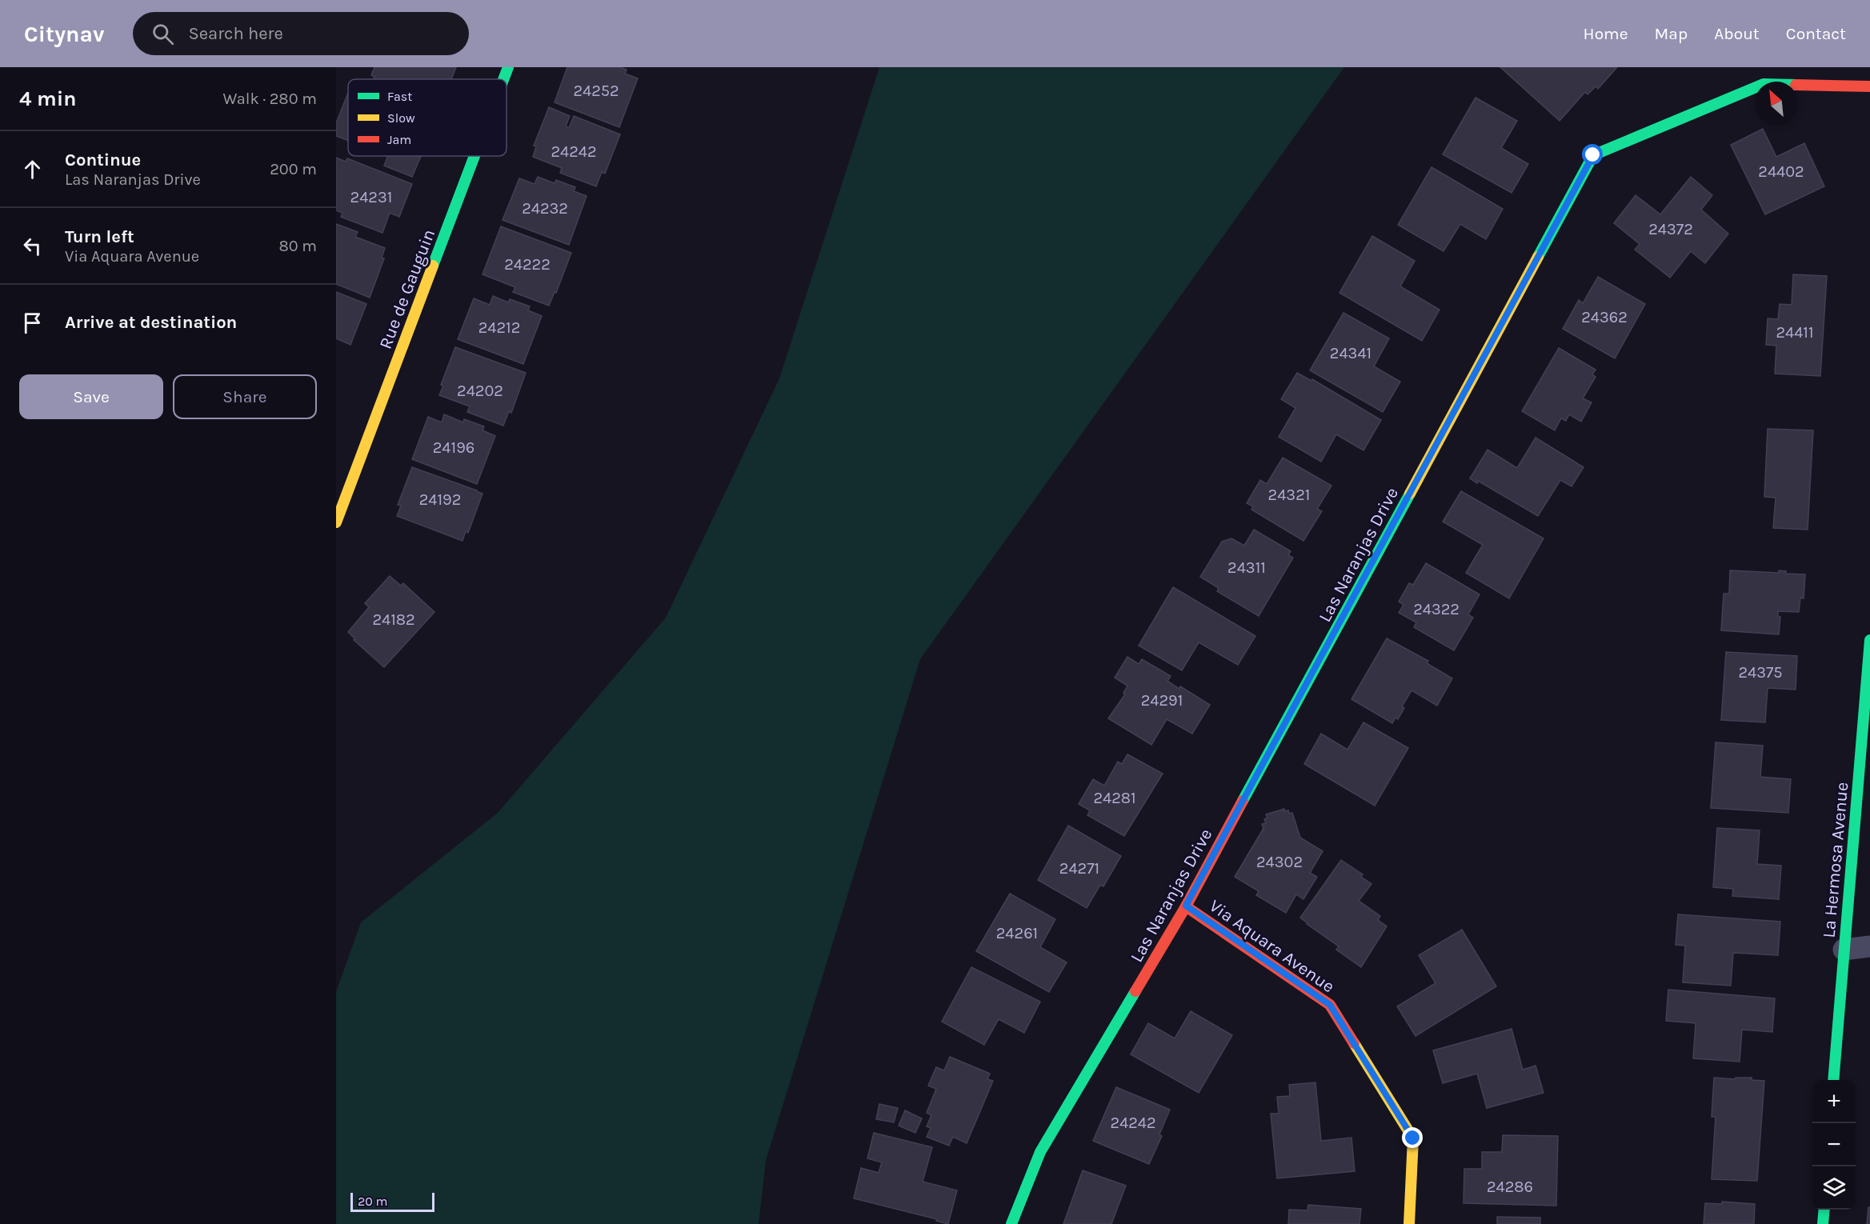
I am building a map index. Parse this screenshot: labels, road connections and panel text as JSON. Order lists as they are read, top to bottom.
{
  "streets": {
    "street": [
      "Rue de Gauguin",
      "Las Naranjas Drive",
      "La Hermosa Avenue",
      "Via Aquara Avenue"
    ]
  },
  "crossings": [
    ["Las Naranjas Drive", "Via Aquara Avenue"]
  ],
  "house_numbers": [
    "24252",
    "24242",
    "24402",
    "24231",
    "24232",
    "24372",
    "24222",
    "24362",
    "24212",
    "24411",
    "24341",
    "24202",
    "24196",
    "24321",
    "24192",
    "24311",
    "24322",
    "24182",
    "24375",
    "24291",
    "24281",
    "24302",
    "24271",
    "24261",
    "24242",
    "24286"
  ],
  "legend": ["Fast", "Slow", "Jam"],
  "scale_bar": "20 m",
  "north": "top left",
  "page": {
    "header": "Citynav",
    "search": "Search here",
    "nav": [
      "Home",
      "Map",
      "About",
      "Contact"
    ],
    "heading": ["4 min", "Walk · 280 m"],
    "list": [
      ["Continue", "Las Naranjas Drive", "200 m"],
      ["Turn left", "Via Aquara Avenue", "80 m"],
      "Arrive at destination"
    ],
    "buttons": ["Save", "Share"],
    "map_buttons": ["+", "−"],
    "scale": "20 m"
  }
}
